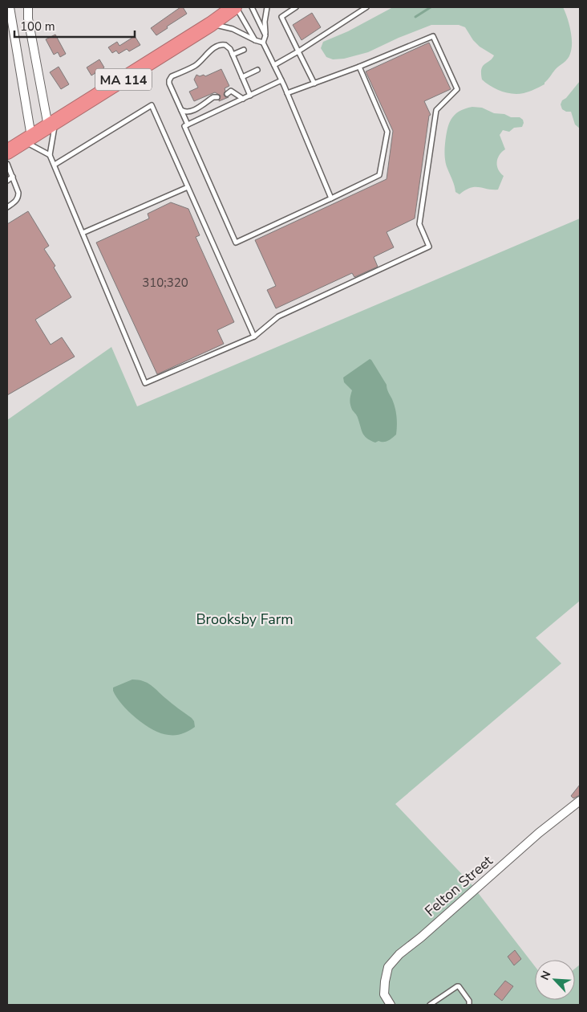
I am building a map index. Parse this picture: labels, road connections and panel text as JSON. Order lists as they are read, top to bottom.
{
  "streets": {
    "highway": ["MA 114"],
    "street": ["Felton Street"]
  },
  "parks": ["Brooksby Farm"],
  "house_numbers": ["310;320"],
  "scale_bar": "100 m",
  "north": "top left"
}
